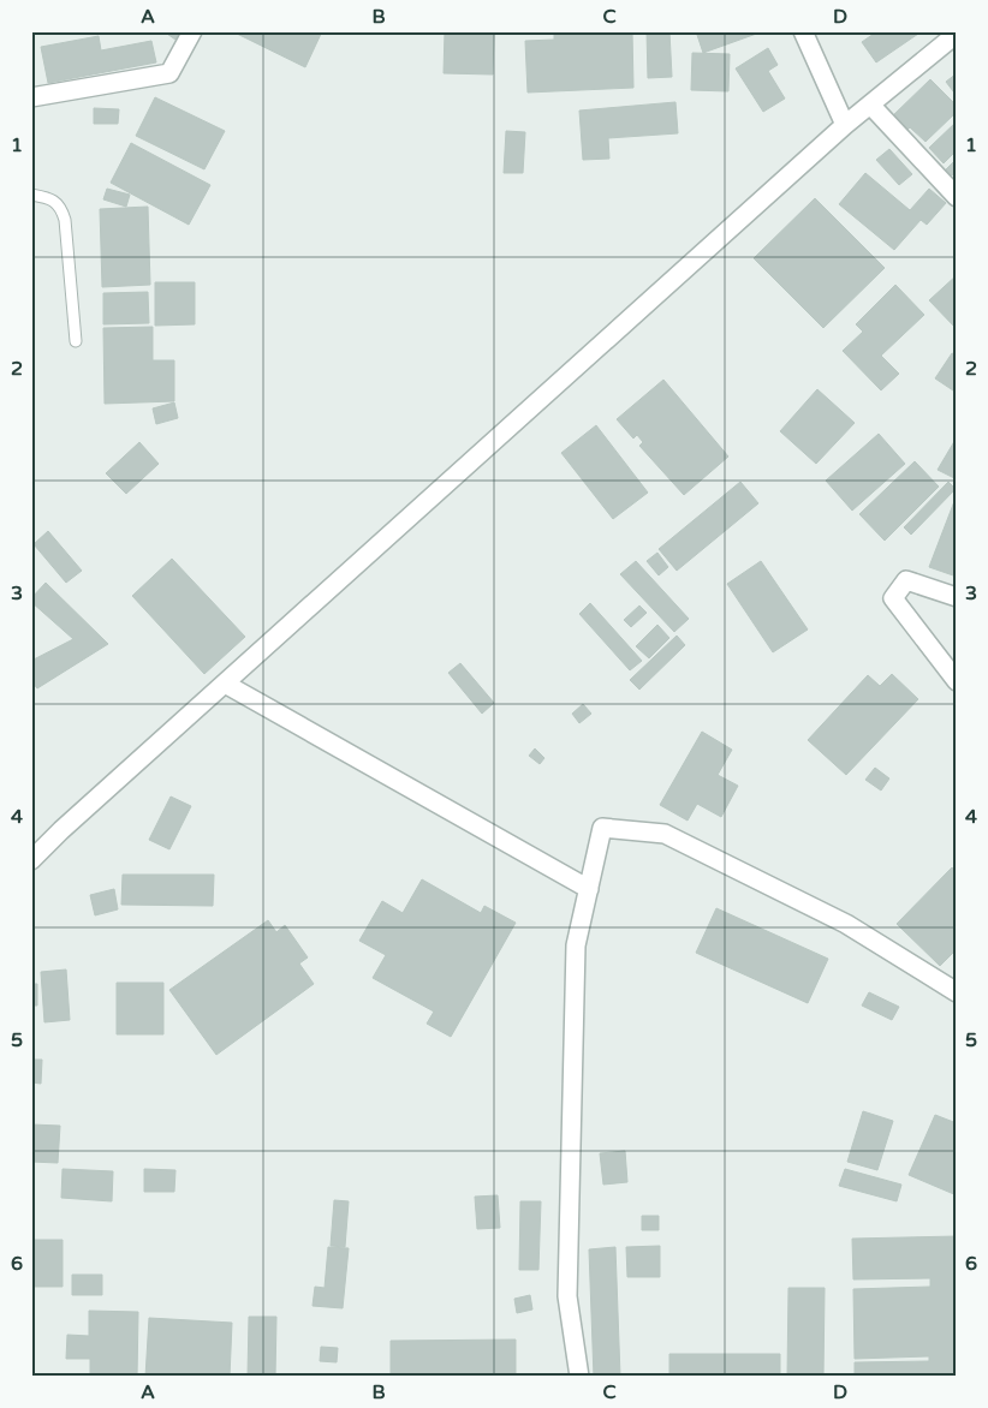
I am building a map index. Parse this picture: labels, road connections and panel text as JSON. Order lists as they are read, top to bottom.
{
  "grid": {
    "columns": [
      "A",
      "B",
      "C",
      "D"
    ],
    "rows": [
      "1",
      "2",
      "3",
      "4",
      "5",
      "6"
    ]
  }
}
